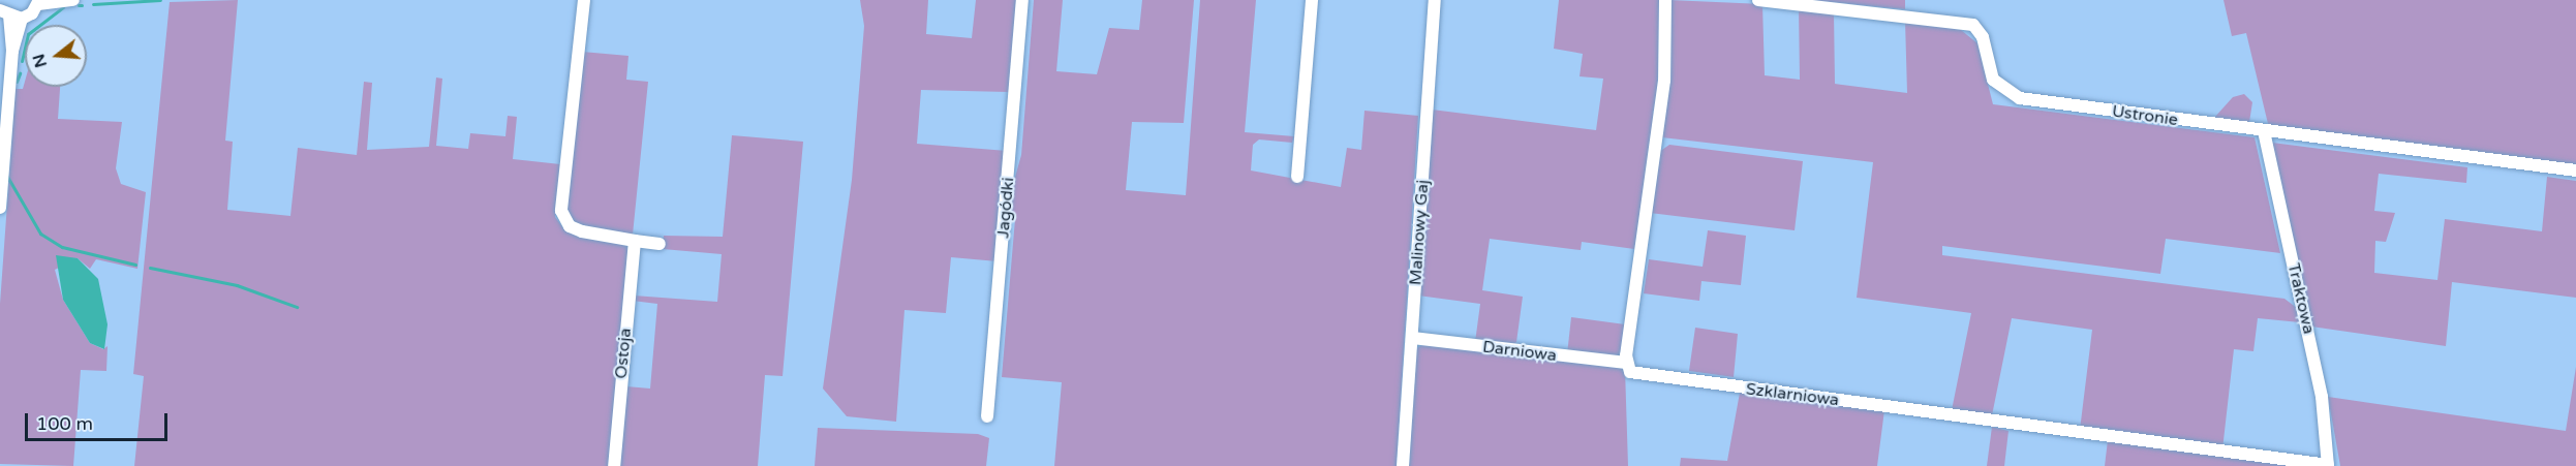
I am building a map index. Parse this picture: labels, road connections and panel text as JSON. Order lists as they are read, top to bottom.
{
  "streets": {
    "street": [
      "Ustronie",
      "Jagódki",
      "Malinowy Gaj",
      "Traktowa",
      "Darniowa",
      "Ostoja",
      "Szklarniowa"
    ]
  },
  "crossings": [
    ["Ustronie", "Traktowa"],
    ["Malinowy Gaj", "Darniowa"],
    ["Traktowa", "Szklarniowa"],
    ["Darniowa", "Szklarniowa"]
  ],
  "scale_bar": "100 m",
  "north": "left"
}
